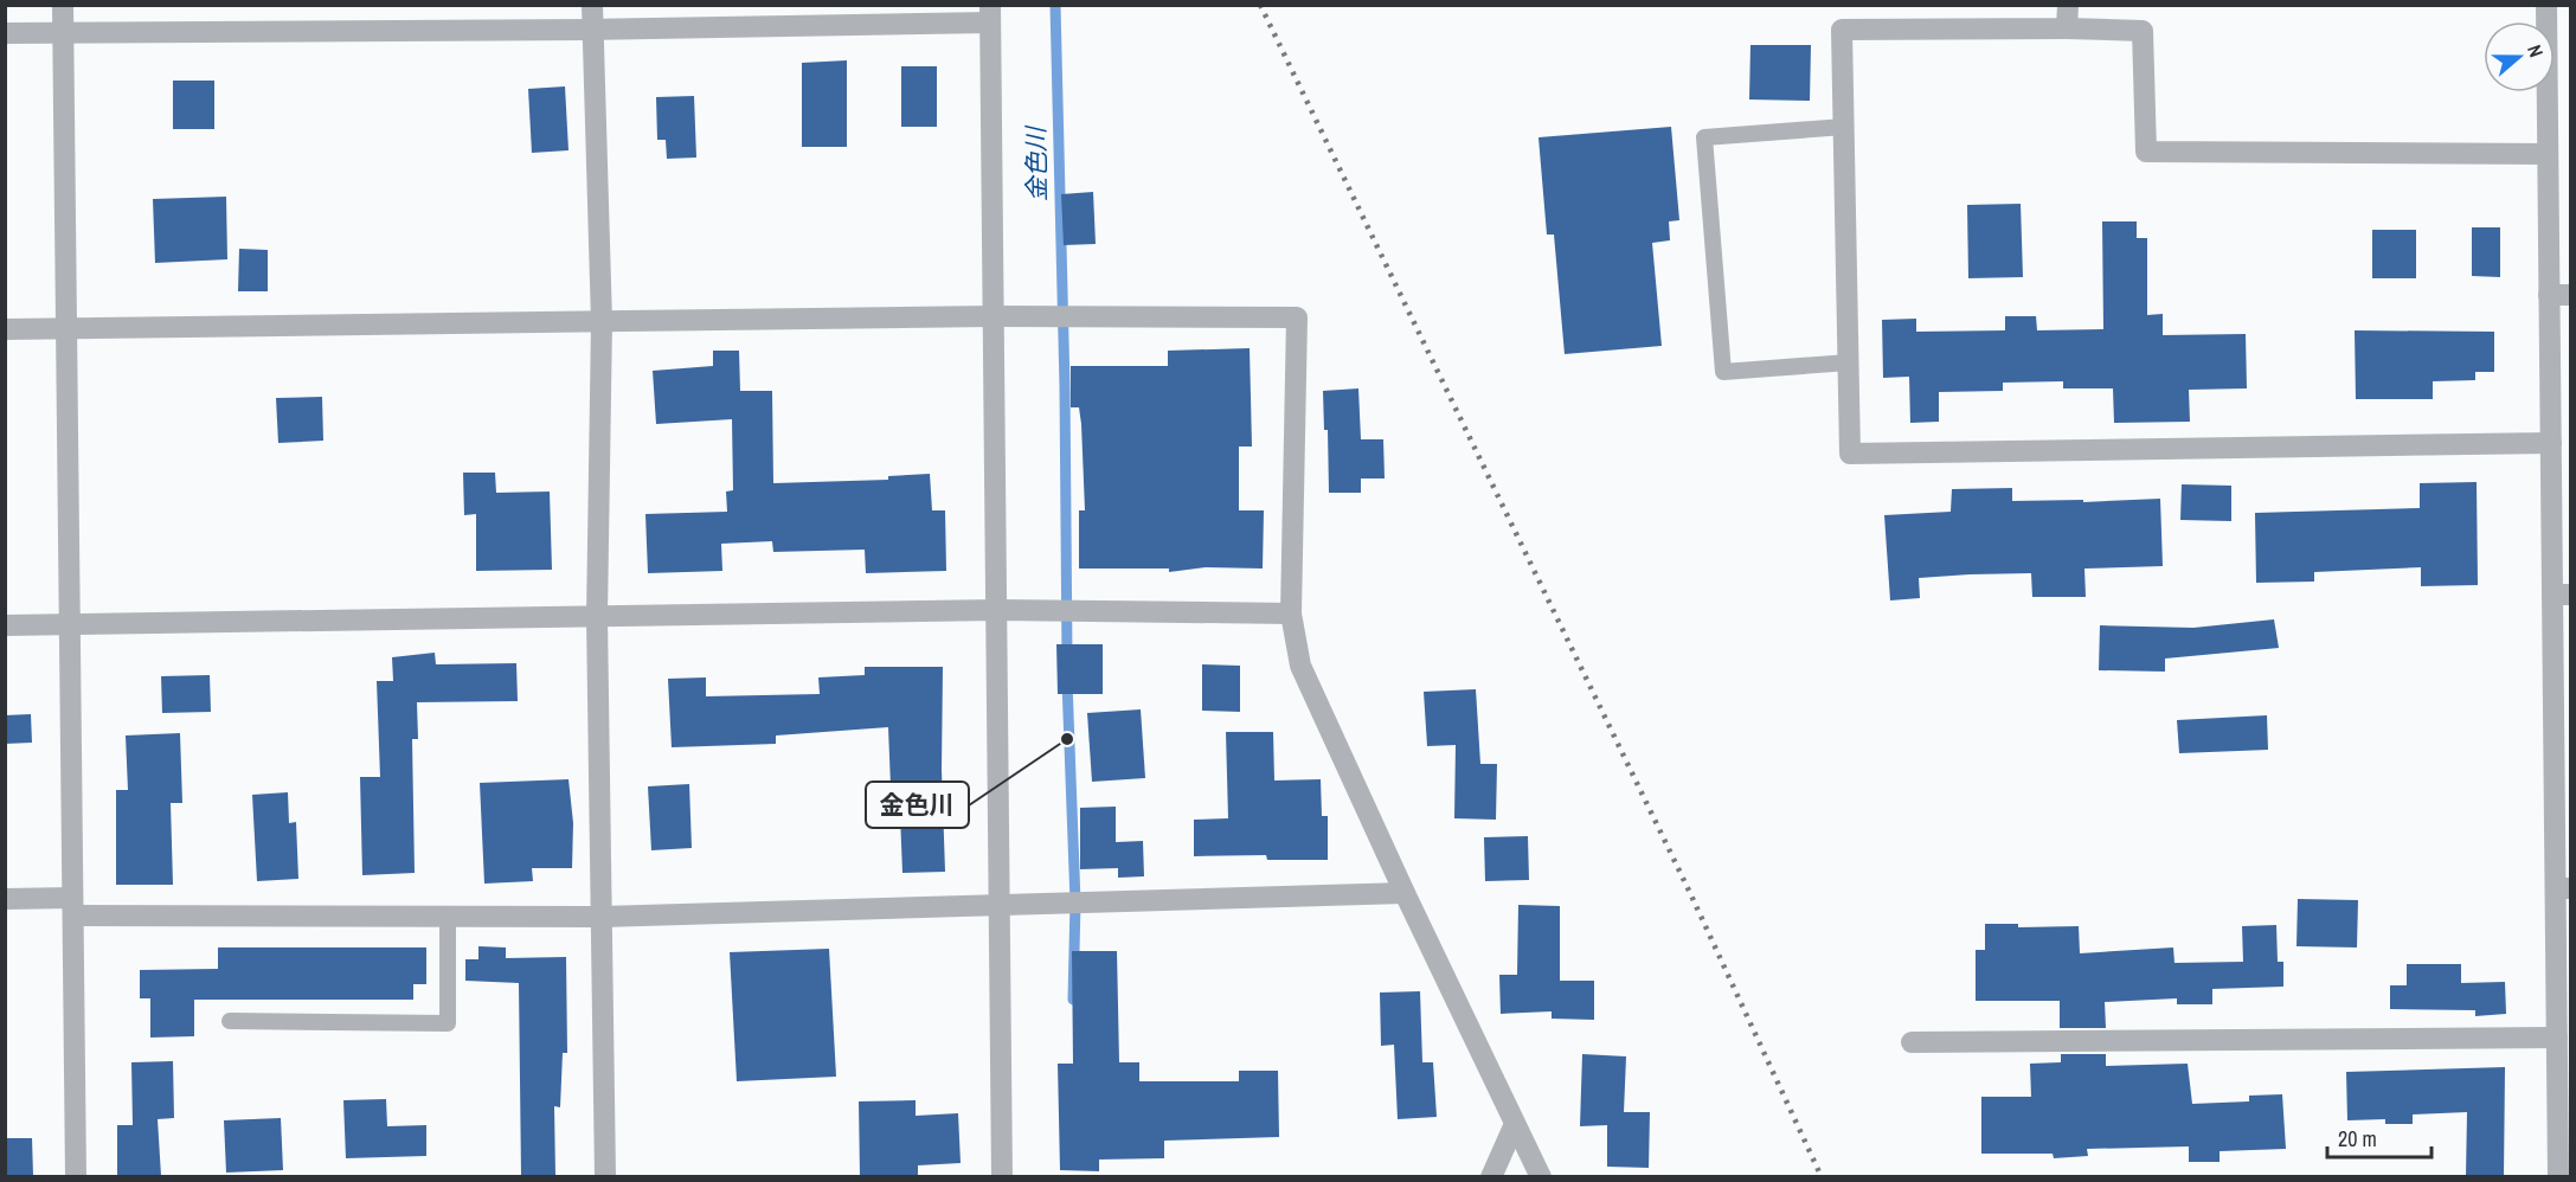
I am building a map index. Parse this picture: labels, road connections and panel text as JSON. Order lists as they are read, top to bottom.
{
  "water": ["金色川"],
  "places": ["金色川"],
  "scale_bar": "20 m",
  "north": "right"
}
